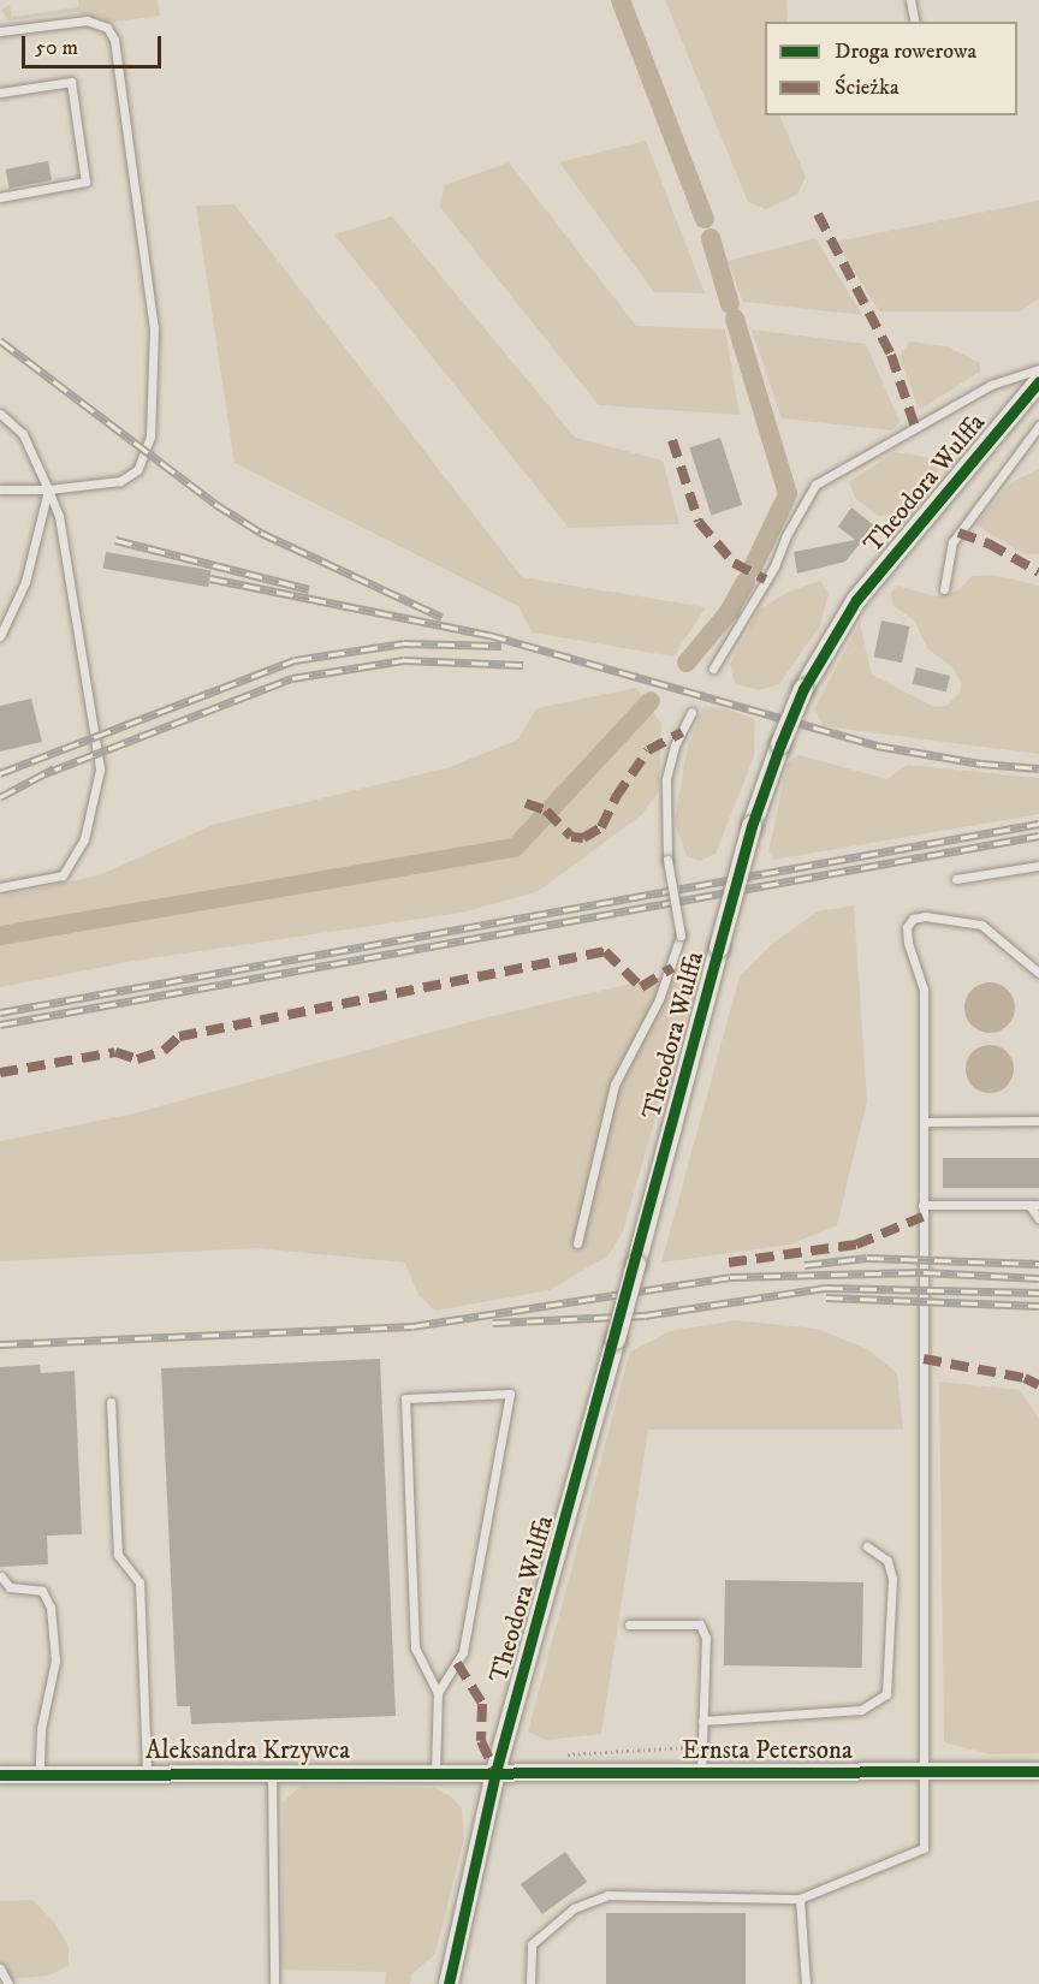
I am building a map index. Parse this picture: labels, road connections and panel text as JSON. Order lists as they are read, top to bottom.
{
  "streets": {
    "street": ["Theodora Wulffa", "Aleksandra Krzywca", "Ernsta Petersona"]
  },
  "crossings": [
    ["Theodora Wulffa", "Aleksandra Krzywca"],
    ["Theodora Wulffa", "Ernsta Petersona"],
    ["Aleksandra Krzywca", "Ernsta Petersona"]
  ],
  "legend": ["Droga rowerowa", "Ścieżka"],
  "scale_bar": "50 m"
}
